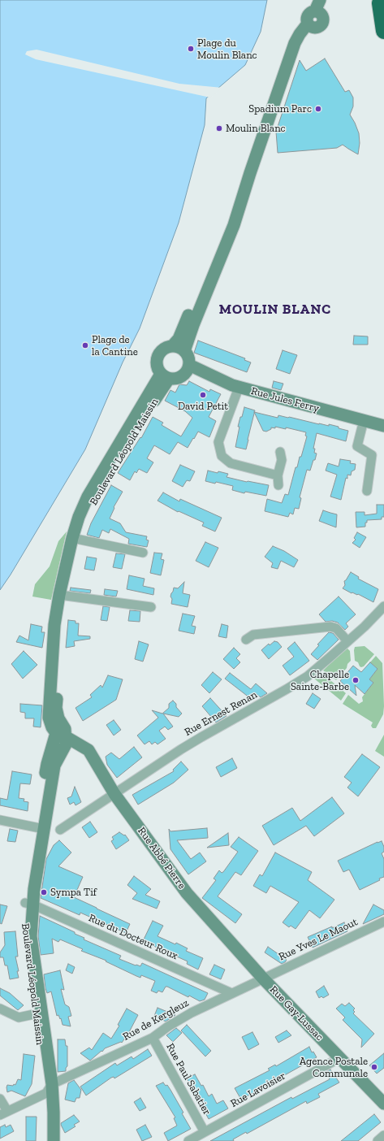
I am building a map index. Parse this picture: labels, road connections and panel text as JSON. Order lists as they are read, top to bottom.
{
  "streets": {
    "street": [
      "Rue Jules Ferry",
      "Boulevard Léopold Maissin",
      "Rue Ernest Renan",
      "Rue Abbé Pierre",
      "Rue du Docteur Roux",
      "Rue Yves Le Maout",
      "Rue Gay-Lussac",
      "Rue de Kergleuz",
      "Rue Paul Sabatier",
      "Rue Lavoisier"
    ]
  },
  "crossings": [
    ["Rue Jules Ferry", "Boulevard Léopold Maissin"],
    ["Boulevard Léopold Maissin", "Rue Abbé Pierre"],
    ["Boulevard Léopold Maissin", "Rue du Docteur Roux"],
    ["Boulevard Léopold Maissin", "Rue de Kergleuz"],
    ["Rue Ernest Renan", "Rue Abbé Pierre"],
    ["Rue Abbé Pierre", "Rue Yves Le Maout"],
    ["Rue Abbé Pierre", "Rue Gay-Lussac"],
    ["Rue Abbé Pierre", "Rue de Kergleuz"],
    ["Rue du Docteur Roux", "Rue de Kergleuz"],
    ["Rue Yves Le Maout", "Rue Gay-Lussac"],
    ["Rue Yves Le Maout", "Rue de Kergleuz"],
    ["Rue Gay-Lussac", "Rue de Kergleuz"],
    ["Rue Gay-Lussac", "Rue Lavoisier"],
    ["Rue de Kergleuz", "Rue Paul Sabatier"],
    ["Rue Paul Sabatier", "Rue Lavoisier"]
  ],
  "districts": ["MOULIN BLANC"],
  "places": [
    "Plage du Moulin Blanc",
    "Spadium Parc",
    "Moulin Blanc",
    "Plage de la Cantine",
    "David Petit",
    "Chapelle Sainte-Barbe",
    "Sympa Tif",
    "Agence Postale Communale"
  ]
}
